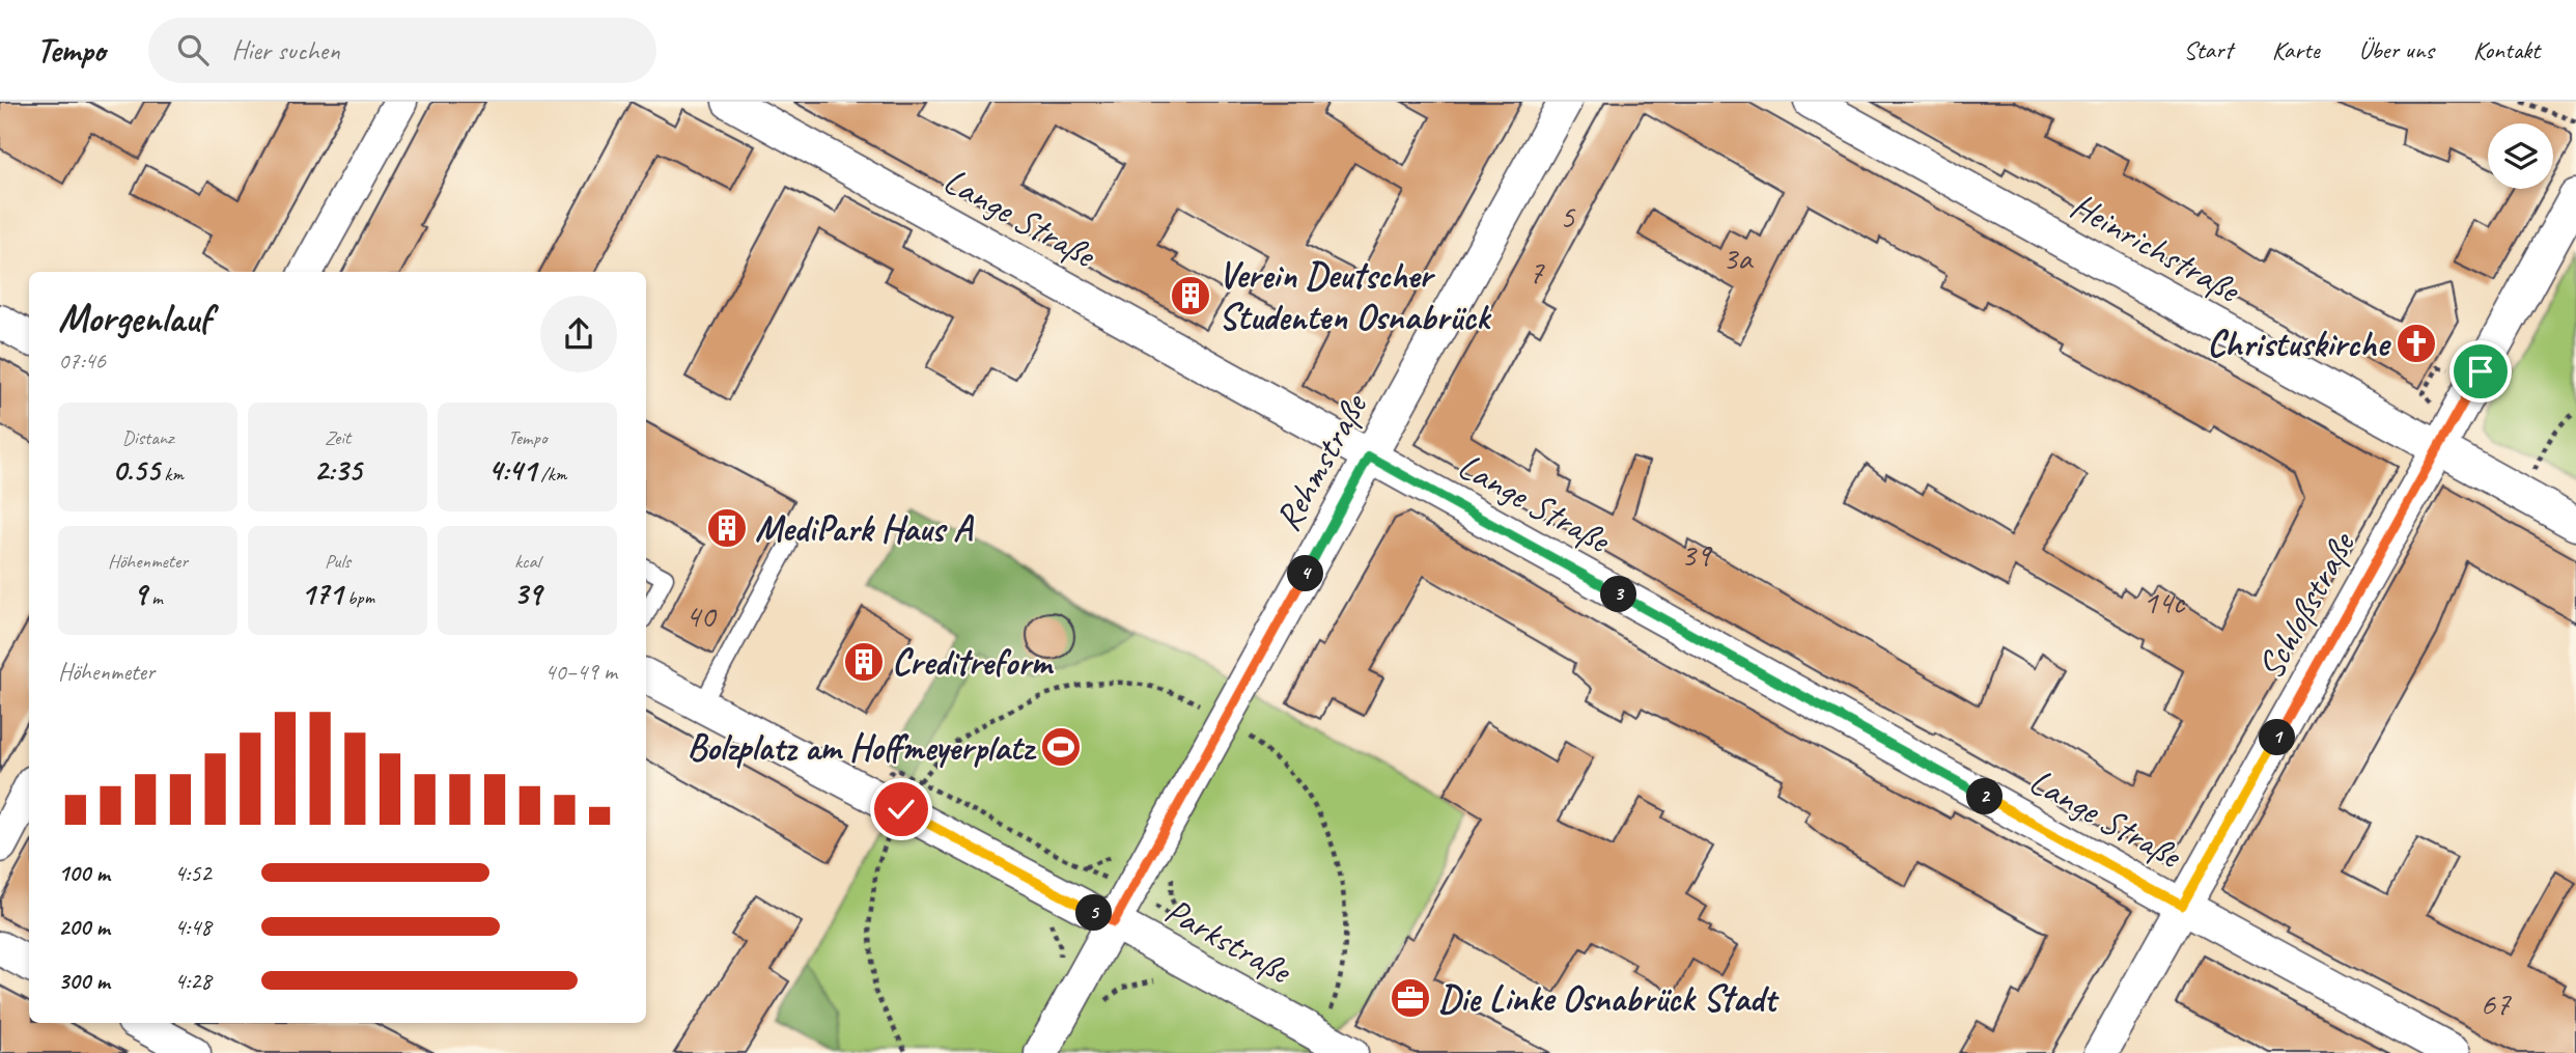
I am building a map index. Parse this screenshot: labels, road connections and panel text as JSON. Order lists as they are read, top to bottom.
{
  "streets": {
    "street": [
      "Lange Straße",
      "Heinrichstraße",
      "Rehmstraße",
      "Schloßstraße",
      "Parkstraße"
    ]
  },
  "crossings": [
    ["Lange Straße", "Rehmstraße"],
    ["Lange Straße", "Schloßstraße"],
    ["Heinrichstraße", "Schloßstraße"],
    ["Rehmstraße", "Parkstraße"]
  ],
  "places": {
    "building": ["Verein Deutscher Studenten Osnabrück", "MediPark Haus A", "Creditreform"],
    "church": ["Christuskirche"],
    "sports": ["Bolzplatz am Hoffmeyerplatz"],
    "office": ["Die Linke Osnabrück Stadt"]
  },
  "house_numbers": [
    "5",
    "3a",
    "7",
    "39",
    "14c",
    "40",
    "67"
  ],
  "page": {
    "header": "Tempo",
    "search": "Hier suchen",
    "nav": [
      "Start",
      "Karte",
      "Über uns",
      "Kontakt"
    ],
    "heading": ["Morgenlauf", "07:46"],
    "stats": [
      ["Distanz", "0.55 km"],
      ["Zeit", "2:35"],
      ["Tempo", "4:41 /km"],
      ["Höhenmeter", "9 m"],
      ["Puls", "171 bpm"],
      ["kcal", "39"]
    ],
    "pins": [
      "4",
      "3",
      "1",
      "2",
      "5"
    ],
    "chart": ["Höhenmeter", "40–49 m"],
    "list": [
      {
        "name": "100 m",
        "note": "4:52"
      },
      {
        "name": "200 m",
        "note": "4:48"
      },
      {
        "name": "300 m",
        "note": "4:28"
      }
    ]
  }
}
